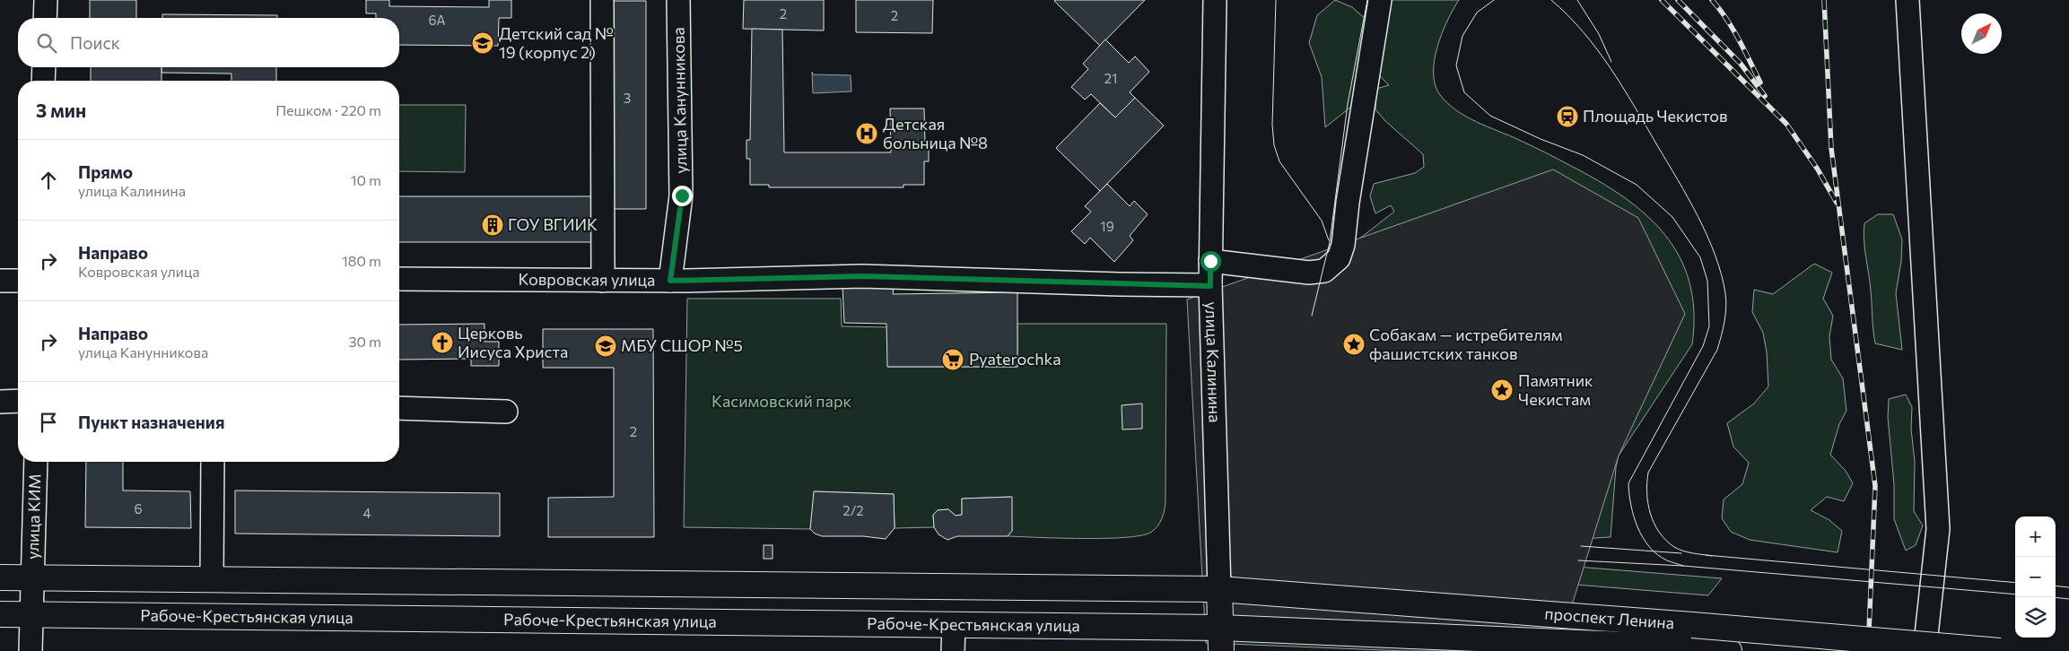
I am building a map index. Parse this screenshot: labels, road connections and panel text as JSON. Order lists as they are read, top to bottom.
{
  "streets": {
    "main road": ["Рабоче-Крестьянская улица", "проспект Ленина"],
    "street": [
      "улица Канунникова",
      "Ковровская улица",
      "улица Калинина",
      "улица КИМ"
    ]
  },
  "crossings": [
    ["улица Канунникова", "Ковровская улица"],
    ["Ковровская улица", "улица Калинина"],
    ["улица Калинина", "проспект Ленина"],
    ["улица КИМ", "Рабоче-Крестьянская улица"],
    ["Рабоче-Крестьянская улица", "проспект Ленина"]
  ],
  "parks": ["Касимовский парк"],
  "places": {
    "school or university": ["Детский сад № 19 (корпус 2)", "МБУ СШОР №5"],
    "station": ["Площадь Чекистов"],
    "hospital": ["Детская больница №8"],
    "building": ["ГОУ ВГИИК"],
    "church": ["Церковь Иисуса Христа"],
    "place": ["Собакам — истребителям фашистских танков", "Памятник Чекистам"],
    "supermarket": ["Pyaterochka"]
  },
  "house_numbers": [
    "2",
    "2",
    "6А",
    "21",
    "3",
    "19",
    "2",
    "6",
    "2/2",
    "4"
  ],
  "north": "top right",
  "page": {
    "search": "Поиск",
    "heading": ["3 мин", "Пешком · 220 m"],
    "list": [
      ["Прямо", "улица Калинина", "10 m"],
      ["Направо", "Ковровская улица", "180 m"],
      ["Направо", "улица Канунникова", "30 m"],
      "Пункт назначения"
    ],
    "map_buttons": ["+", "−"]
  }
}
